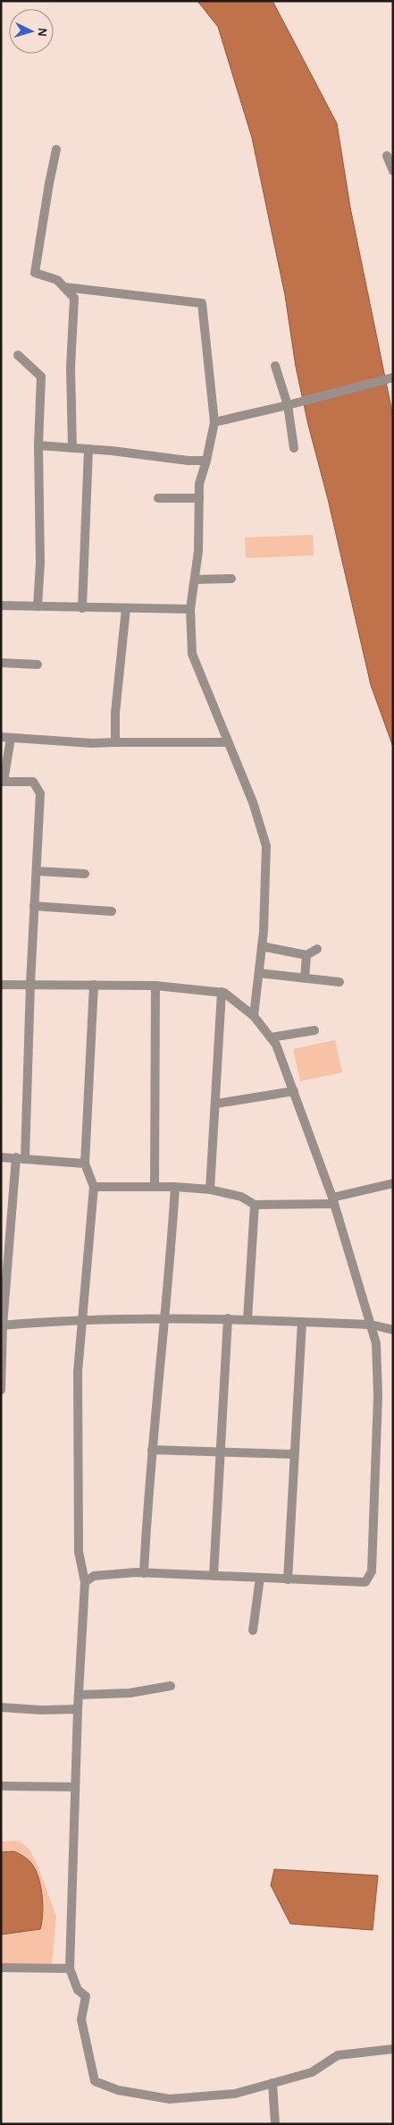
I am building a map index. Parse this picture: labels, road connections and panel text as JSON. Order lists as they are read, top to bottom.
{
  "north": "right"
}
